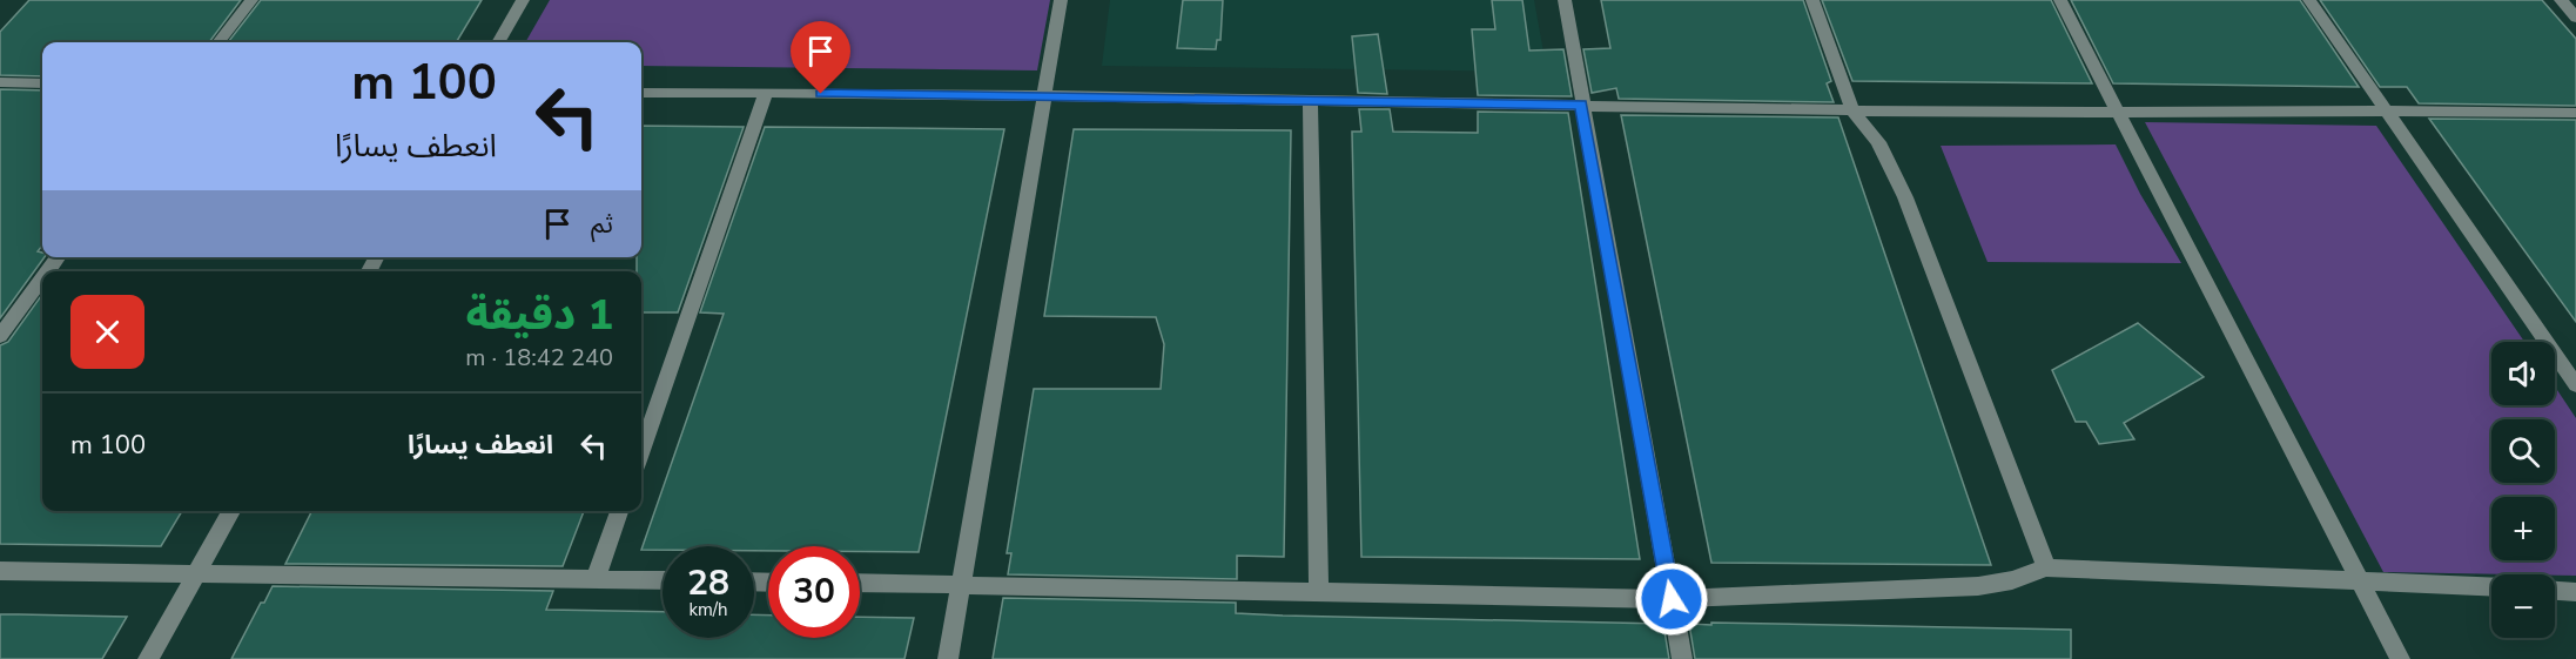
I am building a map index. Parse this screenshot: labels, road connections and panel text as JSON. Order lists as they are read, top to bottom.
{
  "page": {
    "turn": ["100 m", "انعطف يسارًا"],
    "then": "ثم",
    "heading": ["1 دقيقة", "240 m · 18:42"],
    "map_buttons": ["+", "−"],
    "list": [
      {
        "name": "انعطف يسارًا",
        "value": "100 m"
      }
    ],
    "speed": "28 km/h",
    "limit": "30"
  }
}
